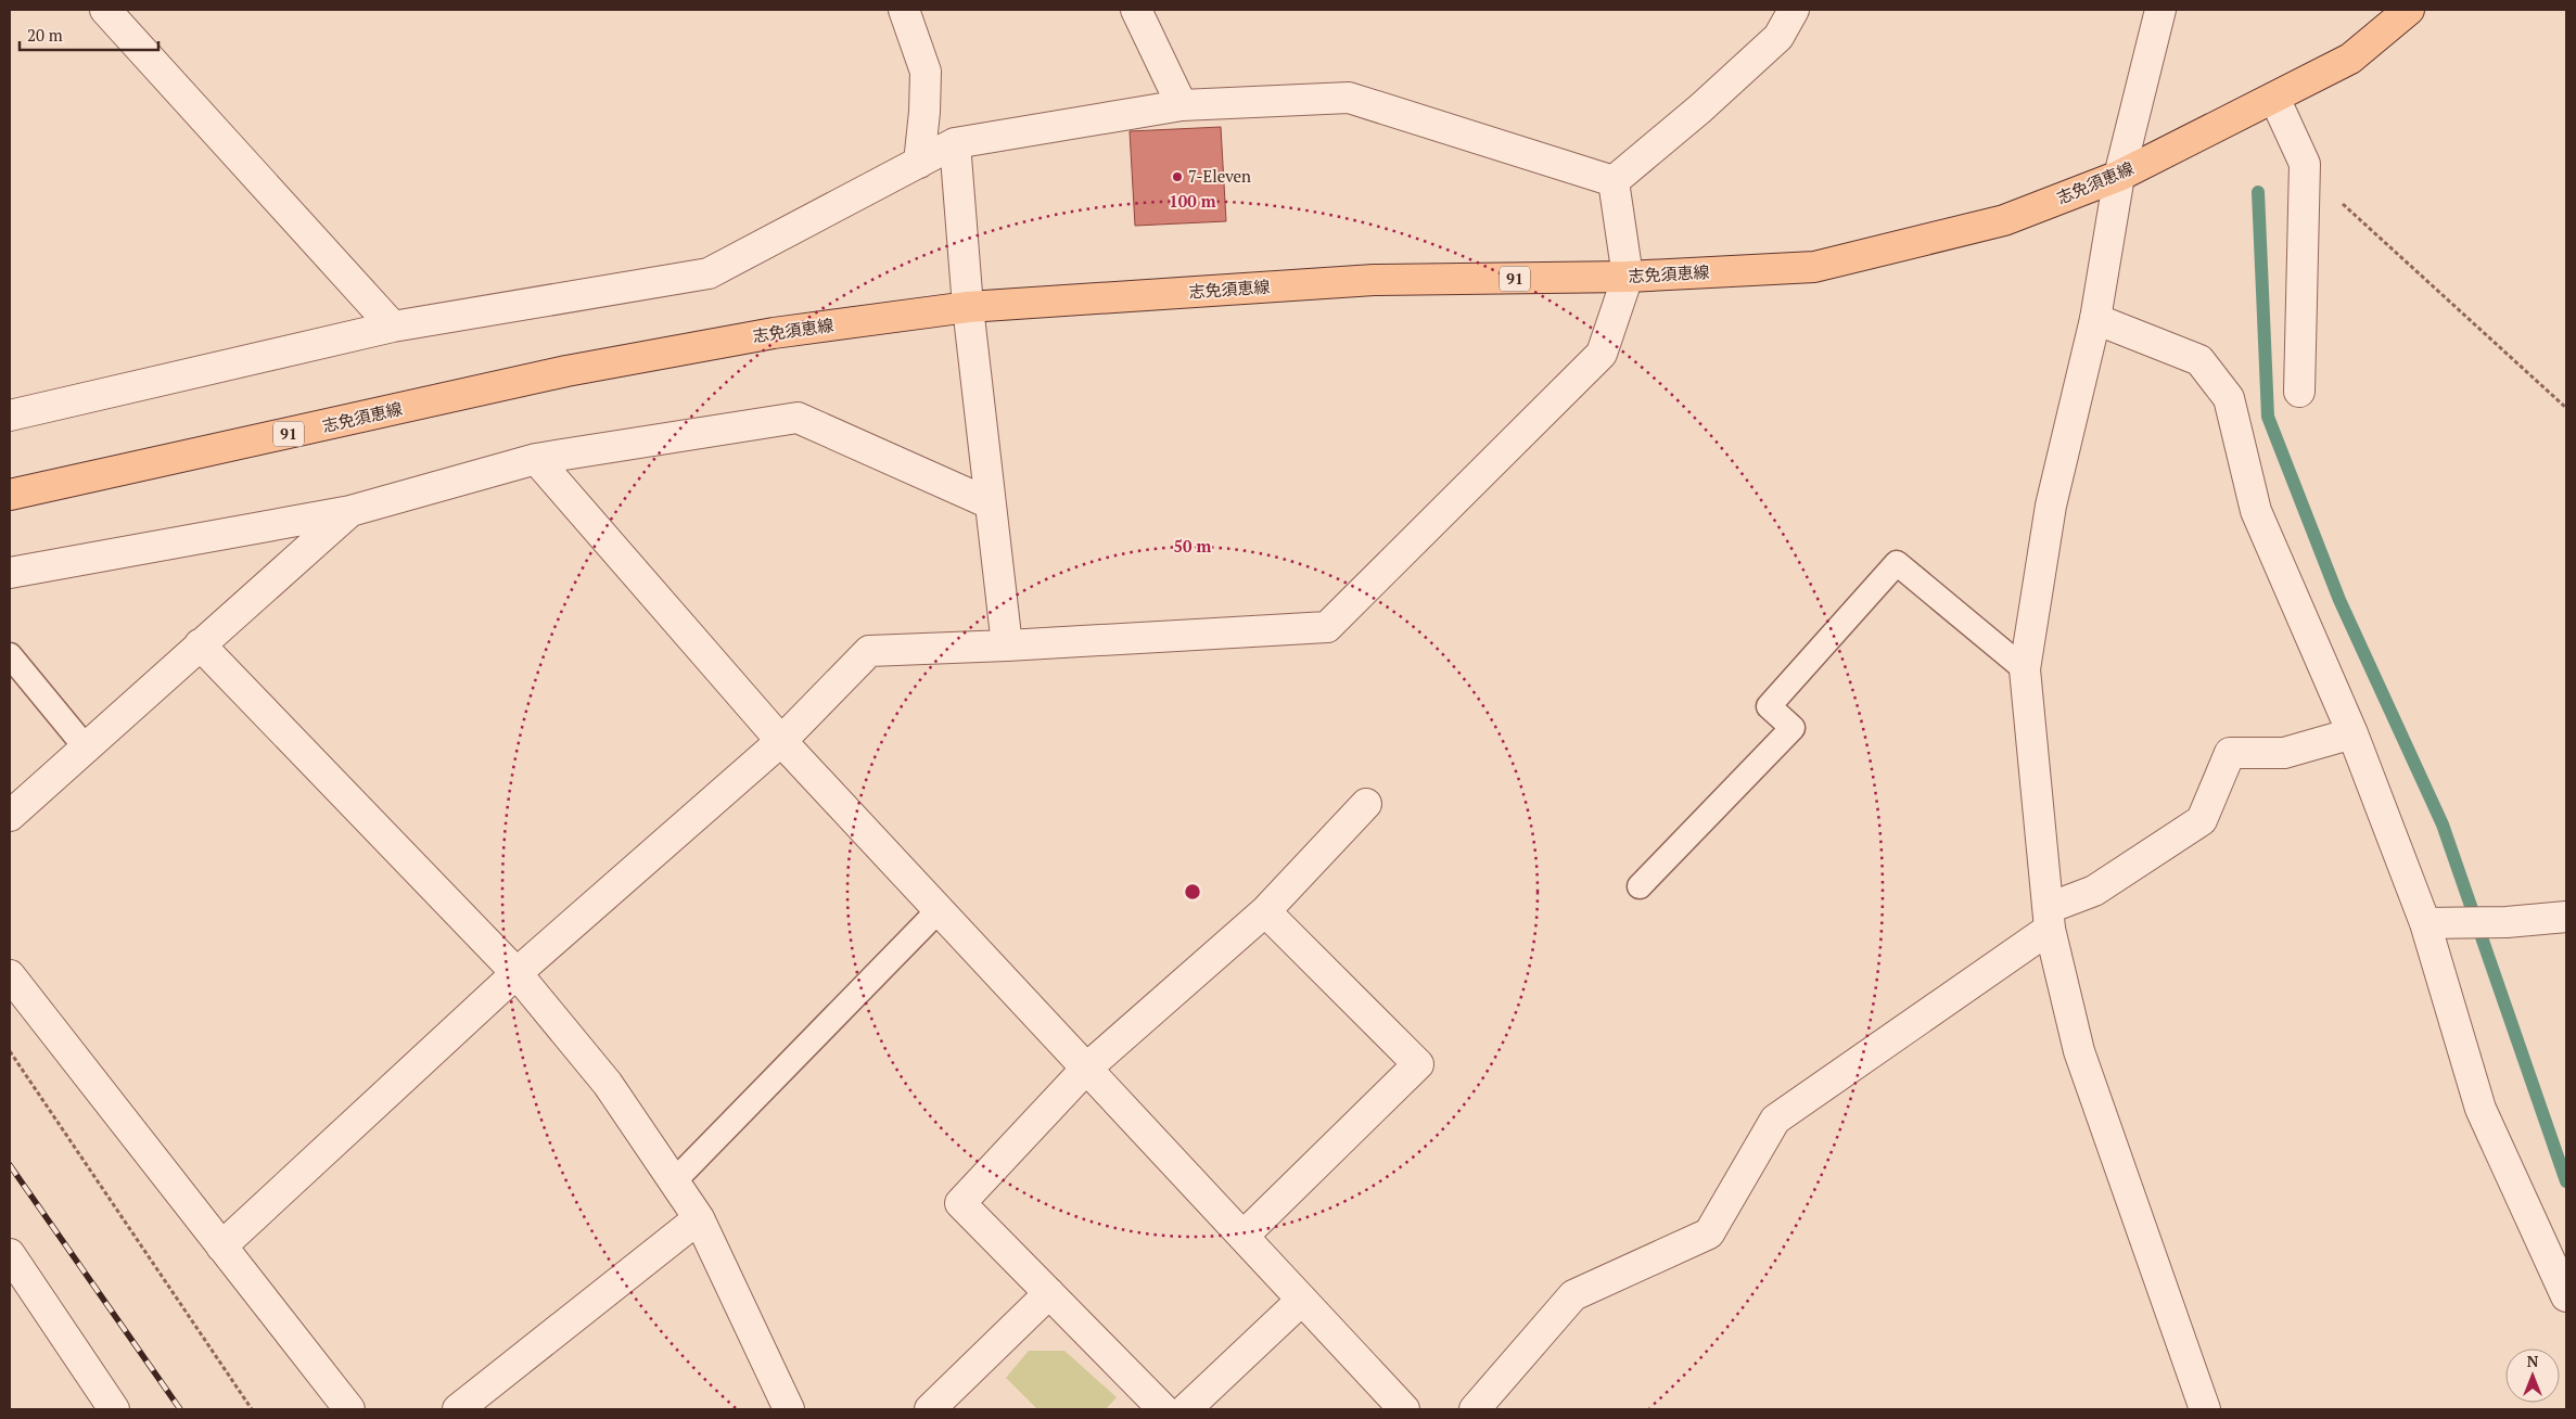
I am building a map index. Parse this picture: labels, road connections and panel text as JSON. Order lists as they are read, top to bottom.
{
  "streets": {
    "main road": ["志免須恵線", "91"]
  },
  "places": ["7-Eleven"],
  "scale_bar": "20 m",
  "north": "top",
  "rings": ["100 m", "50 m"]
}
